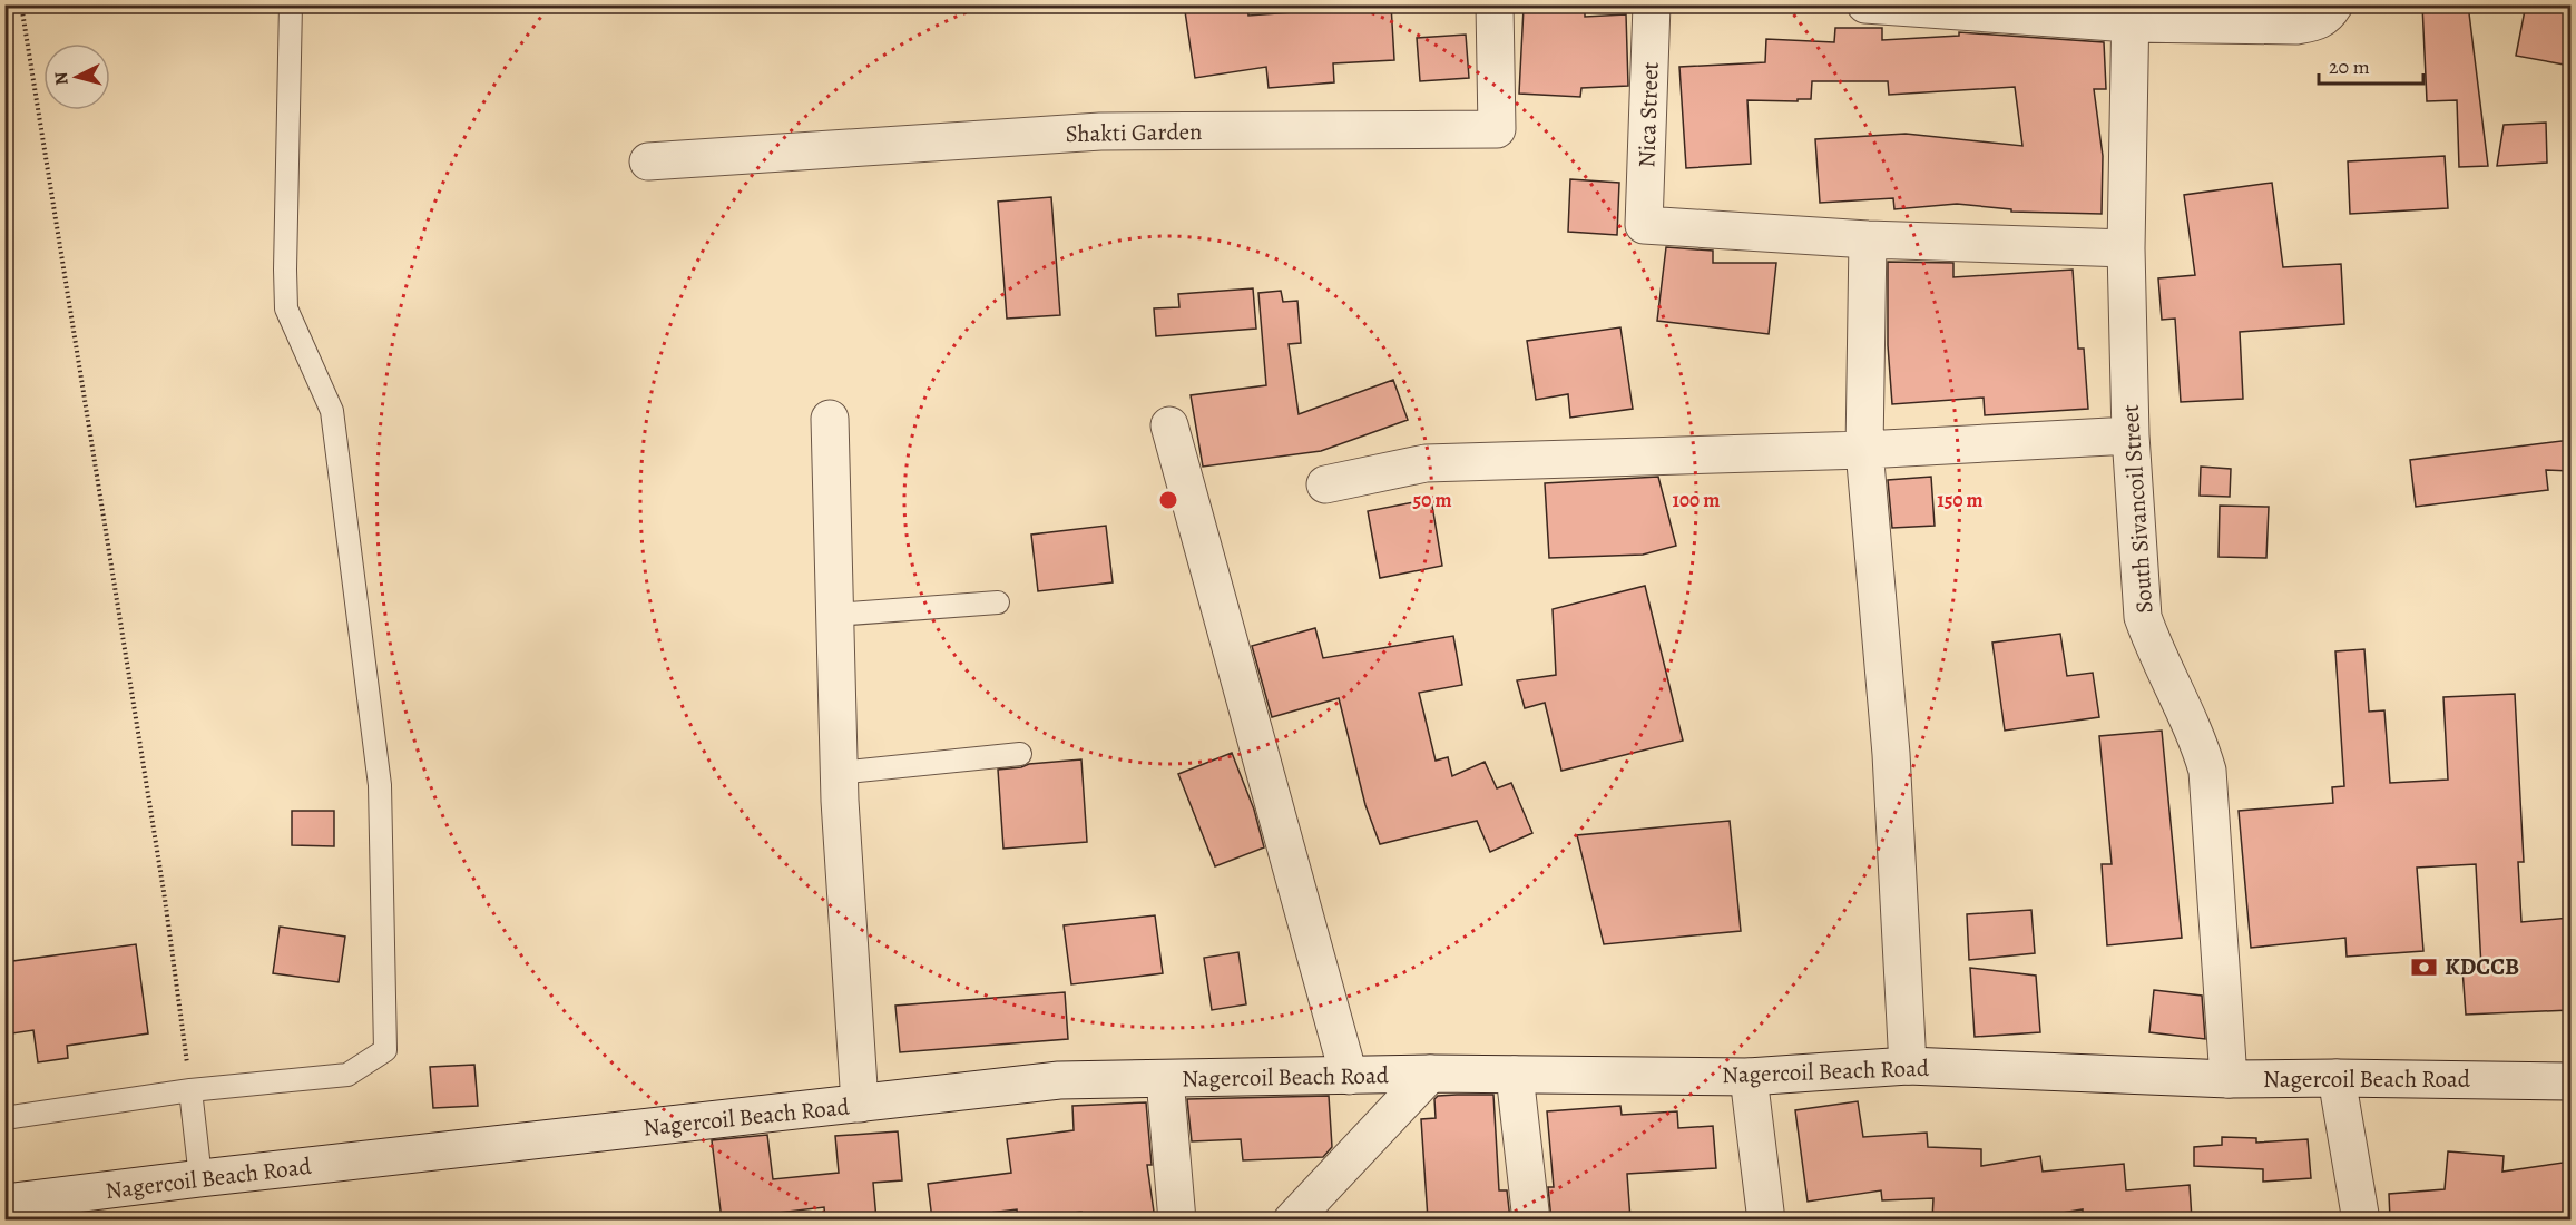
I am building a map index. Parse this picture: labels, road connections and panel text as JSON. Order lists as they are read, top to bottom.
{
  "streets": {
    "street": [
      "Nica Street",
      "Shakti Garden",
      "South Sivancoil Street",
      "Nagercoil Beach Road"
    ]
  },
  "crossings": [
    ["South Sivancoil Street", "Nagercoil Beach Road"]
  ],
  "places": {
    "bank": ["KDCCB"]
  },
  "scale_bar": "20 m",
  "north": "left",
  "rings": ["50 m", "100 m", "150 m"]
}
